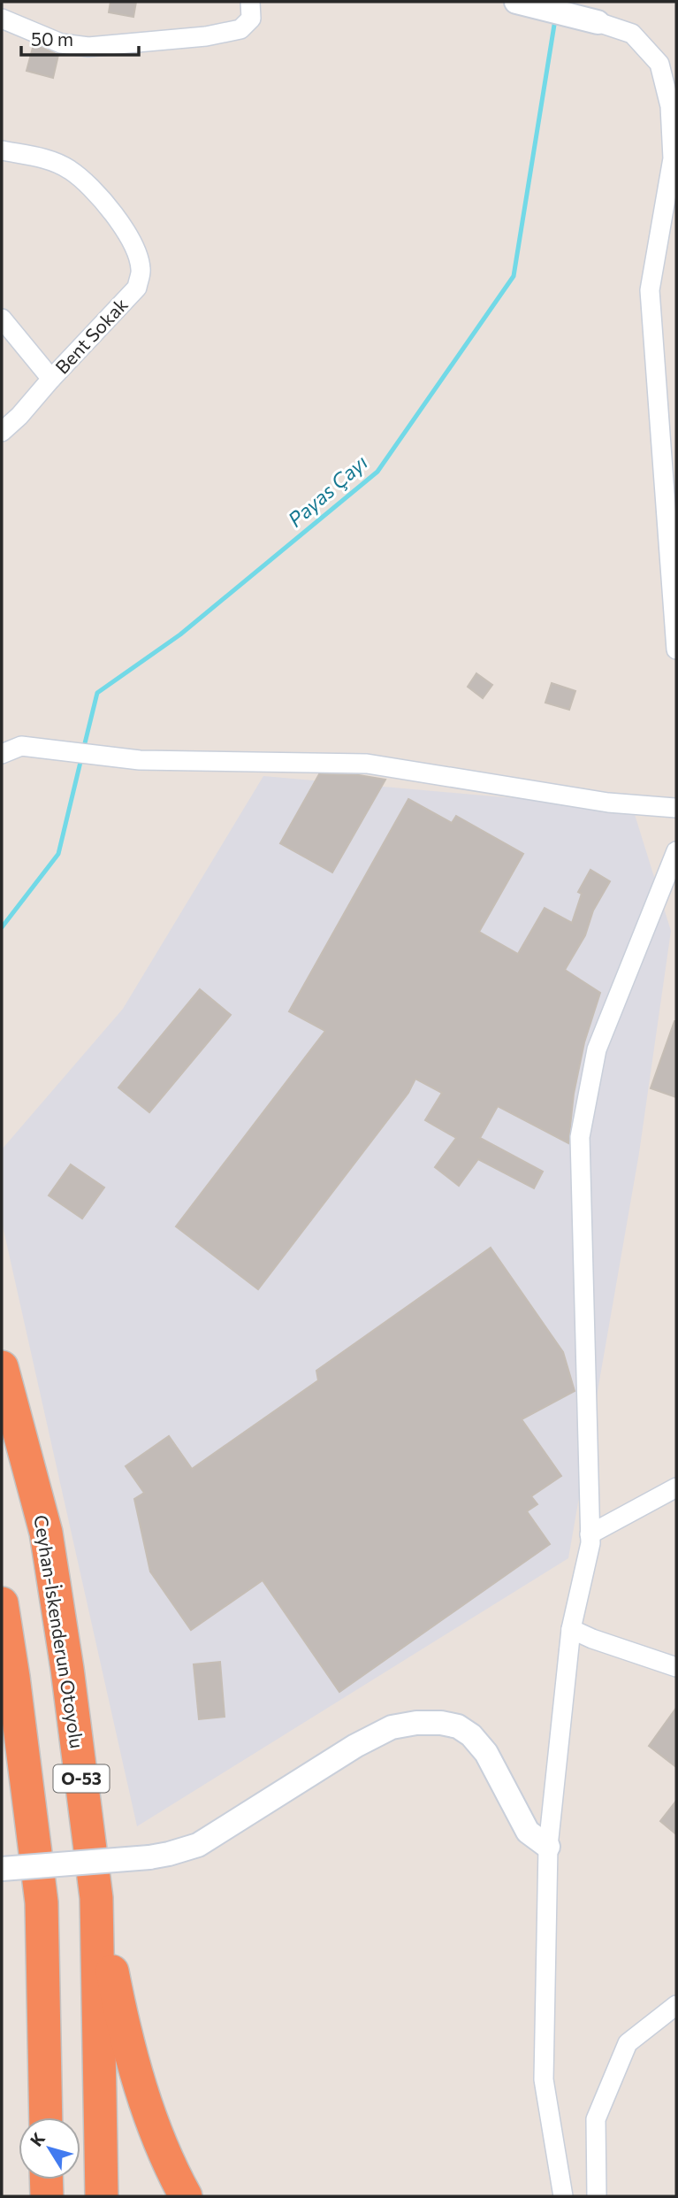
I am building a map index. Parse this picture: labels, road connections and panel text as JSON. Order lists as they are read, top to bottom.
{
  "streets": {
    "highway": ["Ceyhan-İskenderun Otoyolu", "O-53"],
    "street": ["Bent Sokak"]
  },
  "water": ["Payas Çayı"],
  "scale_bar": "50 m",
  "north": "top left"
}
